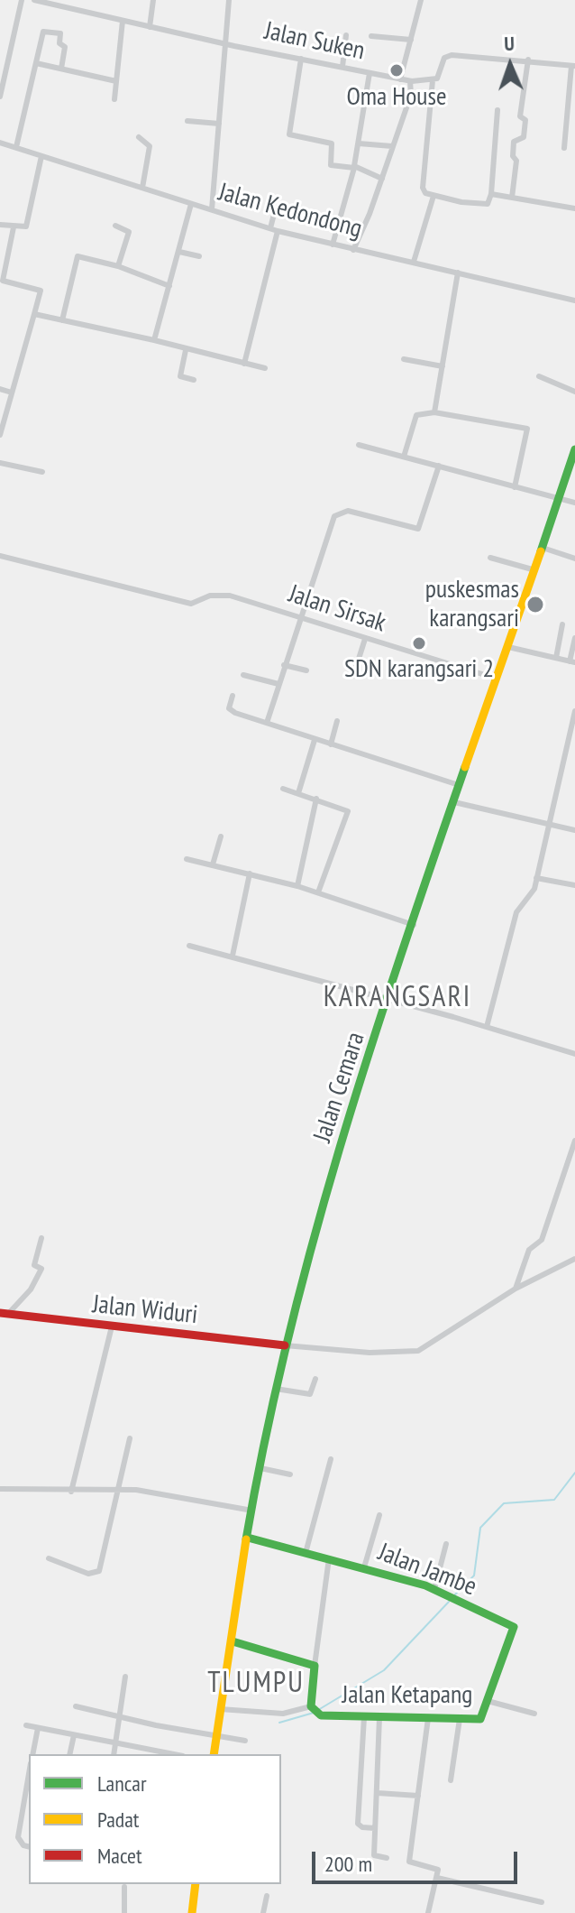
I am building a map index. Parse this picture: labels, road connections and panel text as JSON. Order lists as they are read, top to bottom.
{
  "streets": {
    "main road": [
      "Jalan Cemara",
      "Jalan Widuri",
      "Jalan Jambe",
      "Jalan Ketapang"
    ],
    "street": ["Jalan Suken", "Jalan Kedondong", "Jalan Sirsak"]
  },
  "crossings": [
    ["Jalan Sirsak", "Jalan Cemara"],
    ["Jalan Cemara", "Jalan Widuri"],
    ["Jalan Cemara", "Jalan Jambe"],
    ["Jalan Cemara", "Jalan Ketapang"],
    ["Jalan Jambe", "Jalan Ketapang"]
  ],
  "districts": ["KARANGSARI", "TLUMPU"],
  "places": ["Oma House", "puskesmas karangsari", "SDN karangsari 2"],
  "legend": ["Lancar", "Padat", "Macet"],
  "scale_bar": "200 m",
  "north": "top"
}
